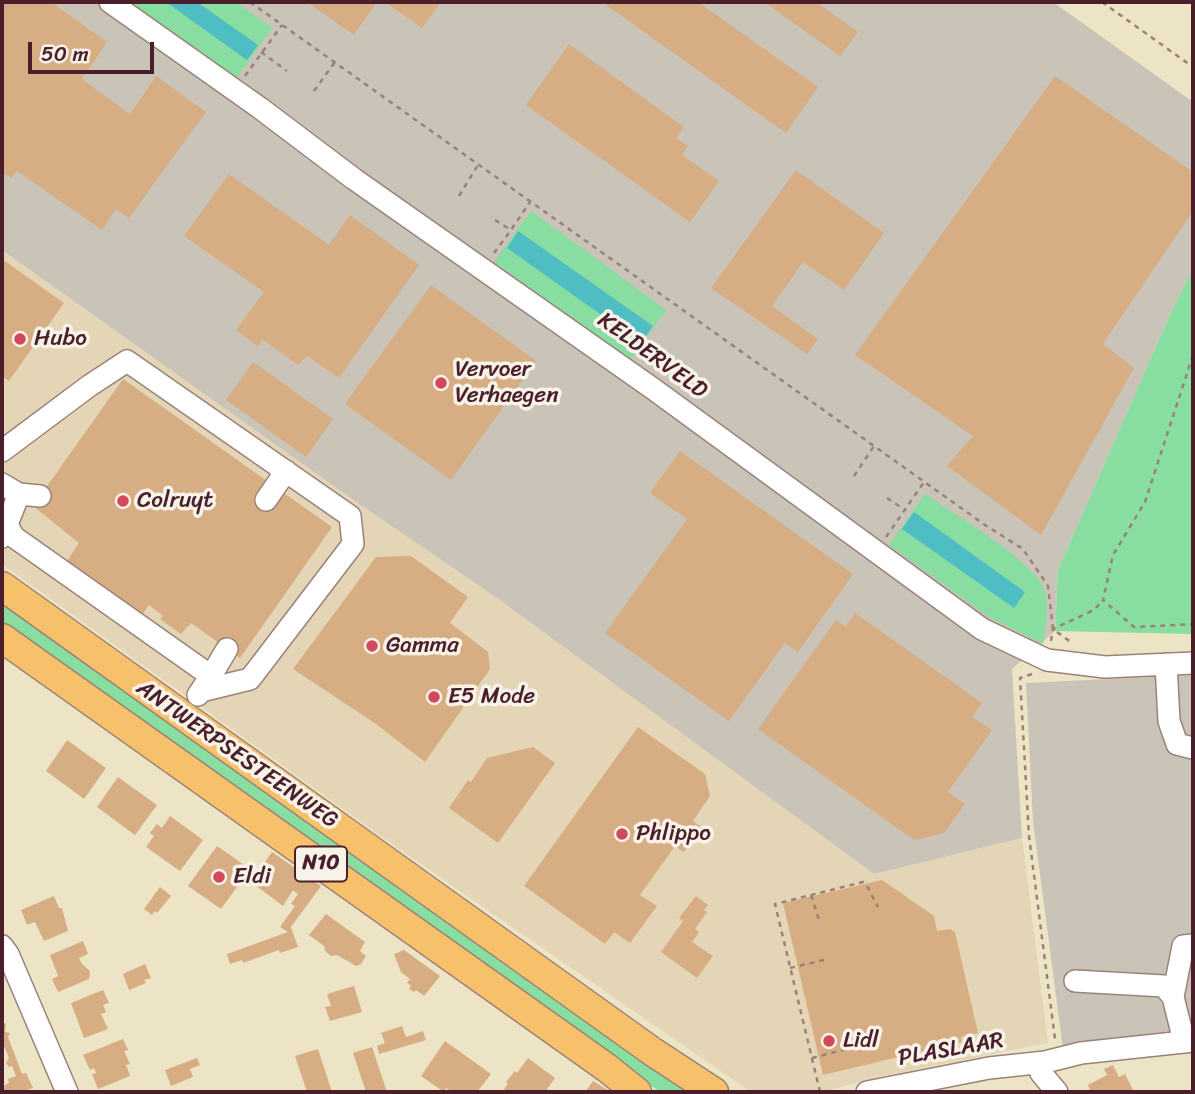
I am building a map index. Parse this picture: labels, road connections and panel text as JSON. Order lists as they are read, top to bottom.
{
  "streets": {
    "main road": ["ANTWERPSESTEENWEG", "N10"],
    "street": ["KELDERVELD", "PLASLAAR"]
  },
  "places": [
    "Hubo",
    "Vervoer Verhaegen",
    "Colruyt",
    "Gamma",
    "E5 Mode",
    "Phlippo",
    "Eldi",
    "Lidl"
  ],
  "scale_bar": "50 m"
}
